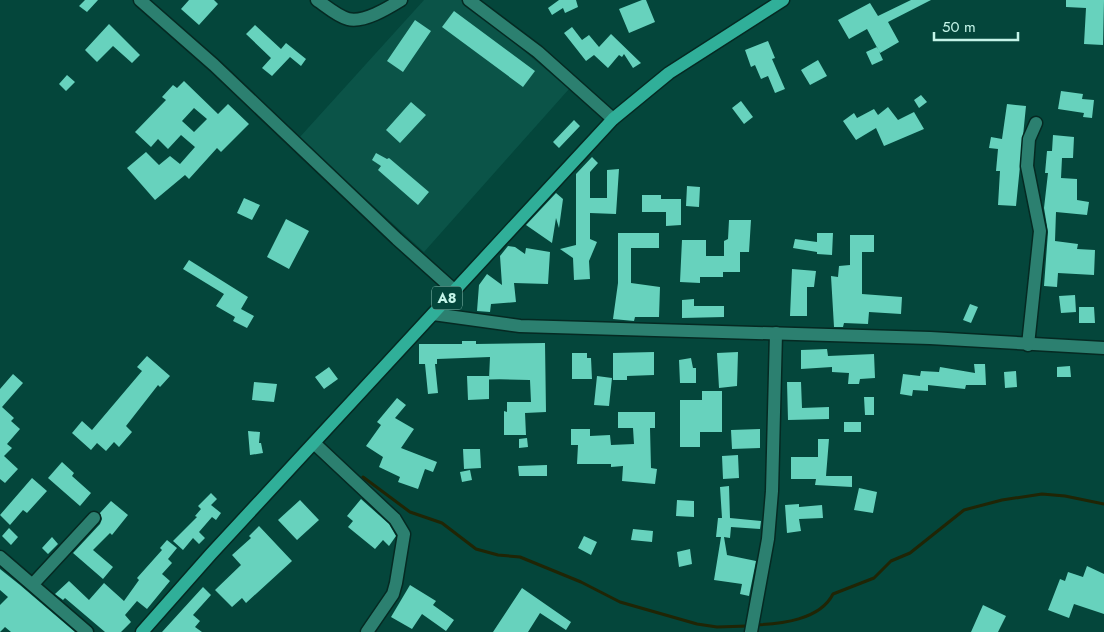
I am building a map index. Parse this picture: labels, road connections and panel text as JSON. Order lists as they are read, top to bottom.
{
  "streets": {
    "main road": ["A8"]
  },
  "scale_bar": "50 m"
}
